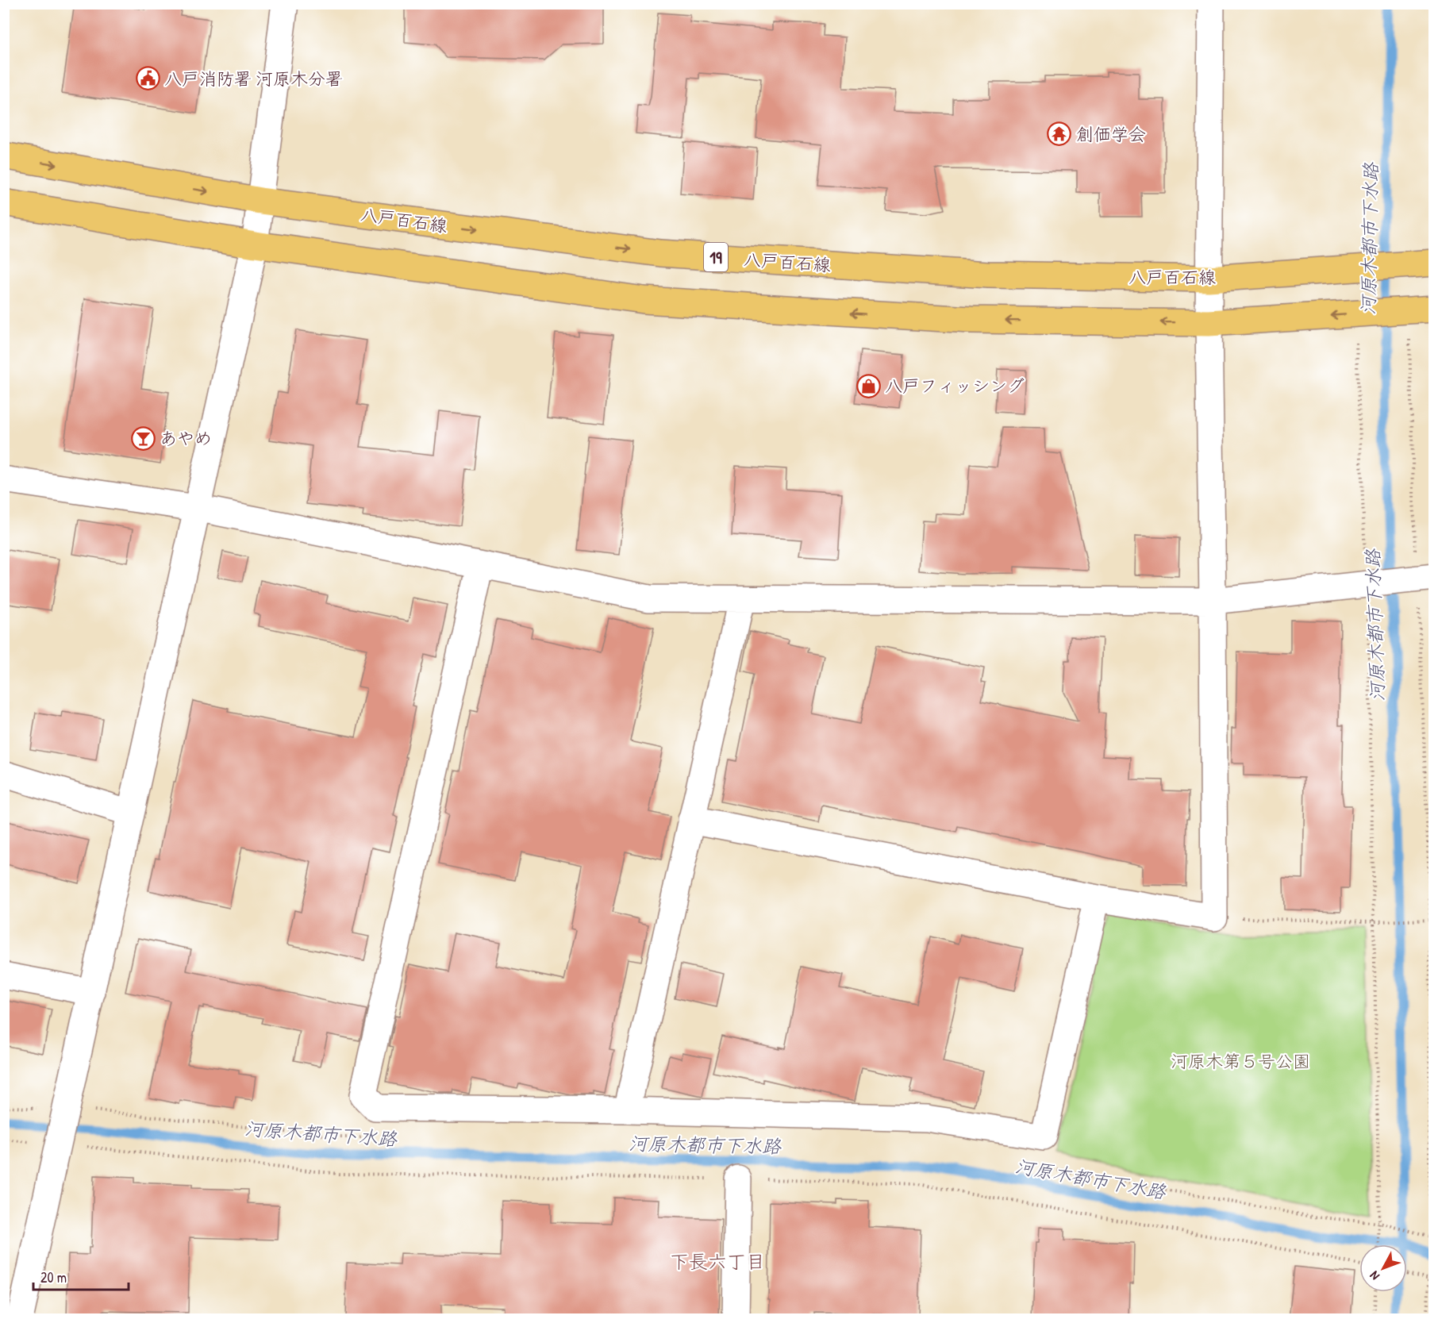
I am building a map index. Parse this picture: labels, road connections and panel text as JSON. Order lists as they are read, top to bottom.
{
  "streets": {
    "main road": ["八戸百石線", "19"]
  },
  "districts": ["下長六丁目"],
  "water": ["河原木都市下水路"],
  "parks": ["河原木第５号公園"],
  "places": {
    "public building": ["八戸消防署 河原木分署"],
    "temple": ["創価学会"],
    "shop": ["八戸フィッシング"],
    "bar": ["あやめ"]
  },
  "scale_bar": "20 m",
  "north": "bottom left"
}
